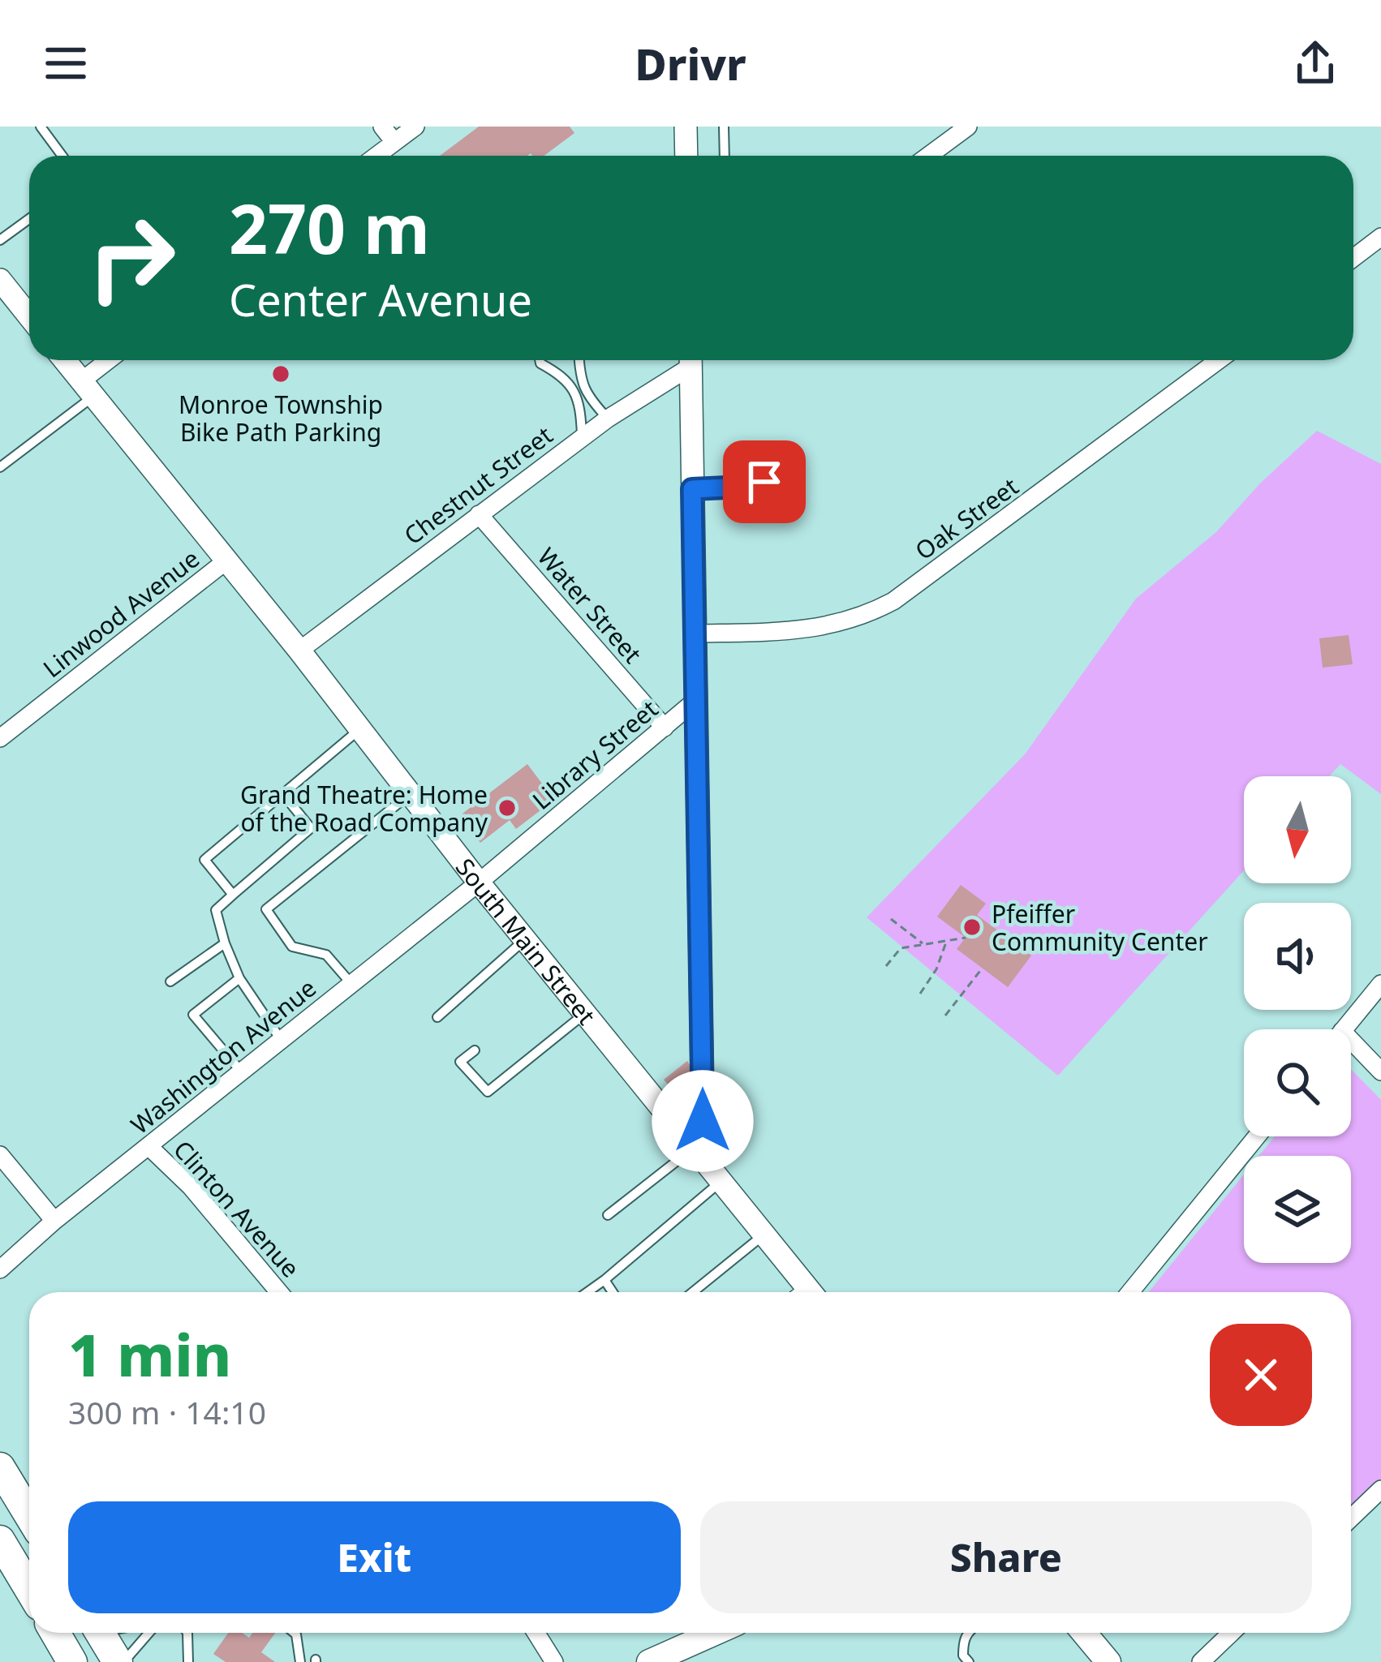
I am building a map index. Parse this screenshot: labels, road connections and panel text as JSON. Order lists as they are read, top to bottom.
{
  "streets": {
    "street": [
      "Chestnut Street",
      "Oak Street",
      "Water Street",
      "Linwood Avenue",
      "Library Street",
      "South Main Street",
      "Washington Avenue",
      "Clinton Avenue"
    ]
  },
  "crossings": [
    ["Chestnut Street", "Water Street"],
    ["Chestnut Street", "South Main Street"],
    ["Water Street", "Library Street"],
    ["Linwood Avenue", "South Main Street"],
    ["Library Street", "South Main Street"],
    ["Library Street", "Washington Avenue"],
    ["South Main Street", "Washington Avenue"],
    ["Washington Avenue", "Clinton Avenue"]
  ],
  "places": ["Monroe Township Bike Path Parking", "Grand Theatre: Home of the Road Company", "Pfeiffer Community Center"],
  "north": "bottom",
  "page": {
    "header": "Drivr",
    "turn": ["270 m", "Center Avenue"],
    "heading": ["1 min", "300 m · 14:10"],
    "buttons": ["Exit", "Share"]
  }
}
